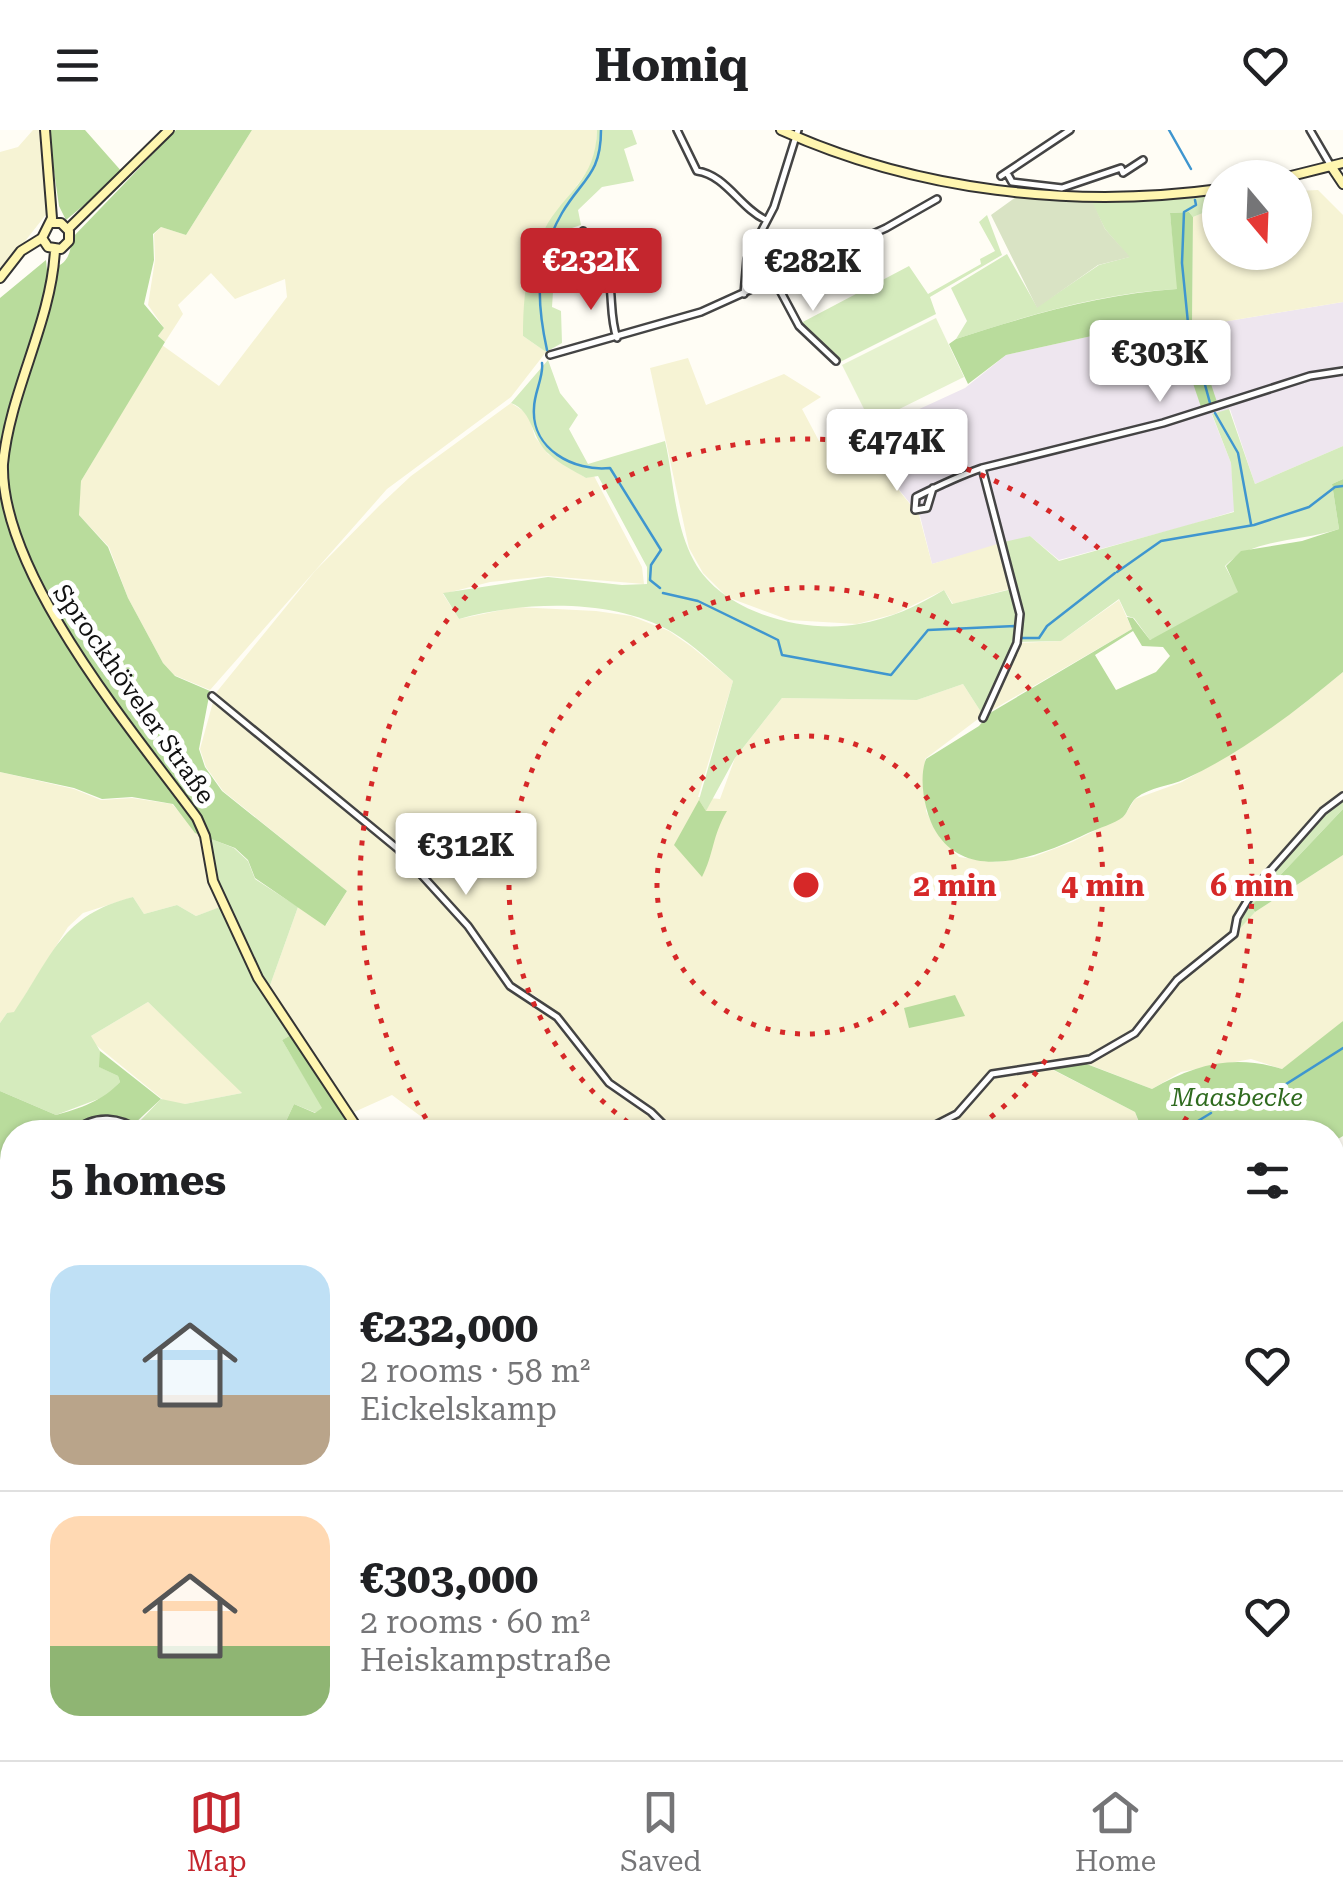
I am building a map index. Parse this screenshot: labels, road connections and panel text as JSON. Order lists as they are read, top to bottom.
{
  "streets": {
    "street": ["Sprockhöveler Straße"]
  },
  "parks": ["Maasbecke"],
  "north": "bottom",
  "page": {
    "header": "Homiq",
    "price": [
      "€232K",
      "€282K",
      "€303K",
      "€474K",
      "€312K"
    ],
    "heading": "5 homes",
    "list": [
      {
        "name": "€232,000",
        "note": "2 rooms · 58 m² · Eickelskamp"
      },
      {
        "name": "€303,000",
        "note": "2 rooms · 60 m² · Heiskampstraße"
      }
    ],
    "tabs": ["Map", "Saved", "Home"]
  },
  "rings": ["2 min", "4 min", "6 min"]
}
